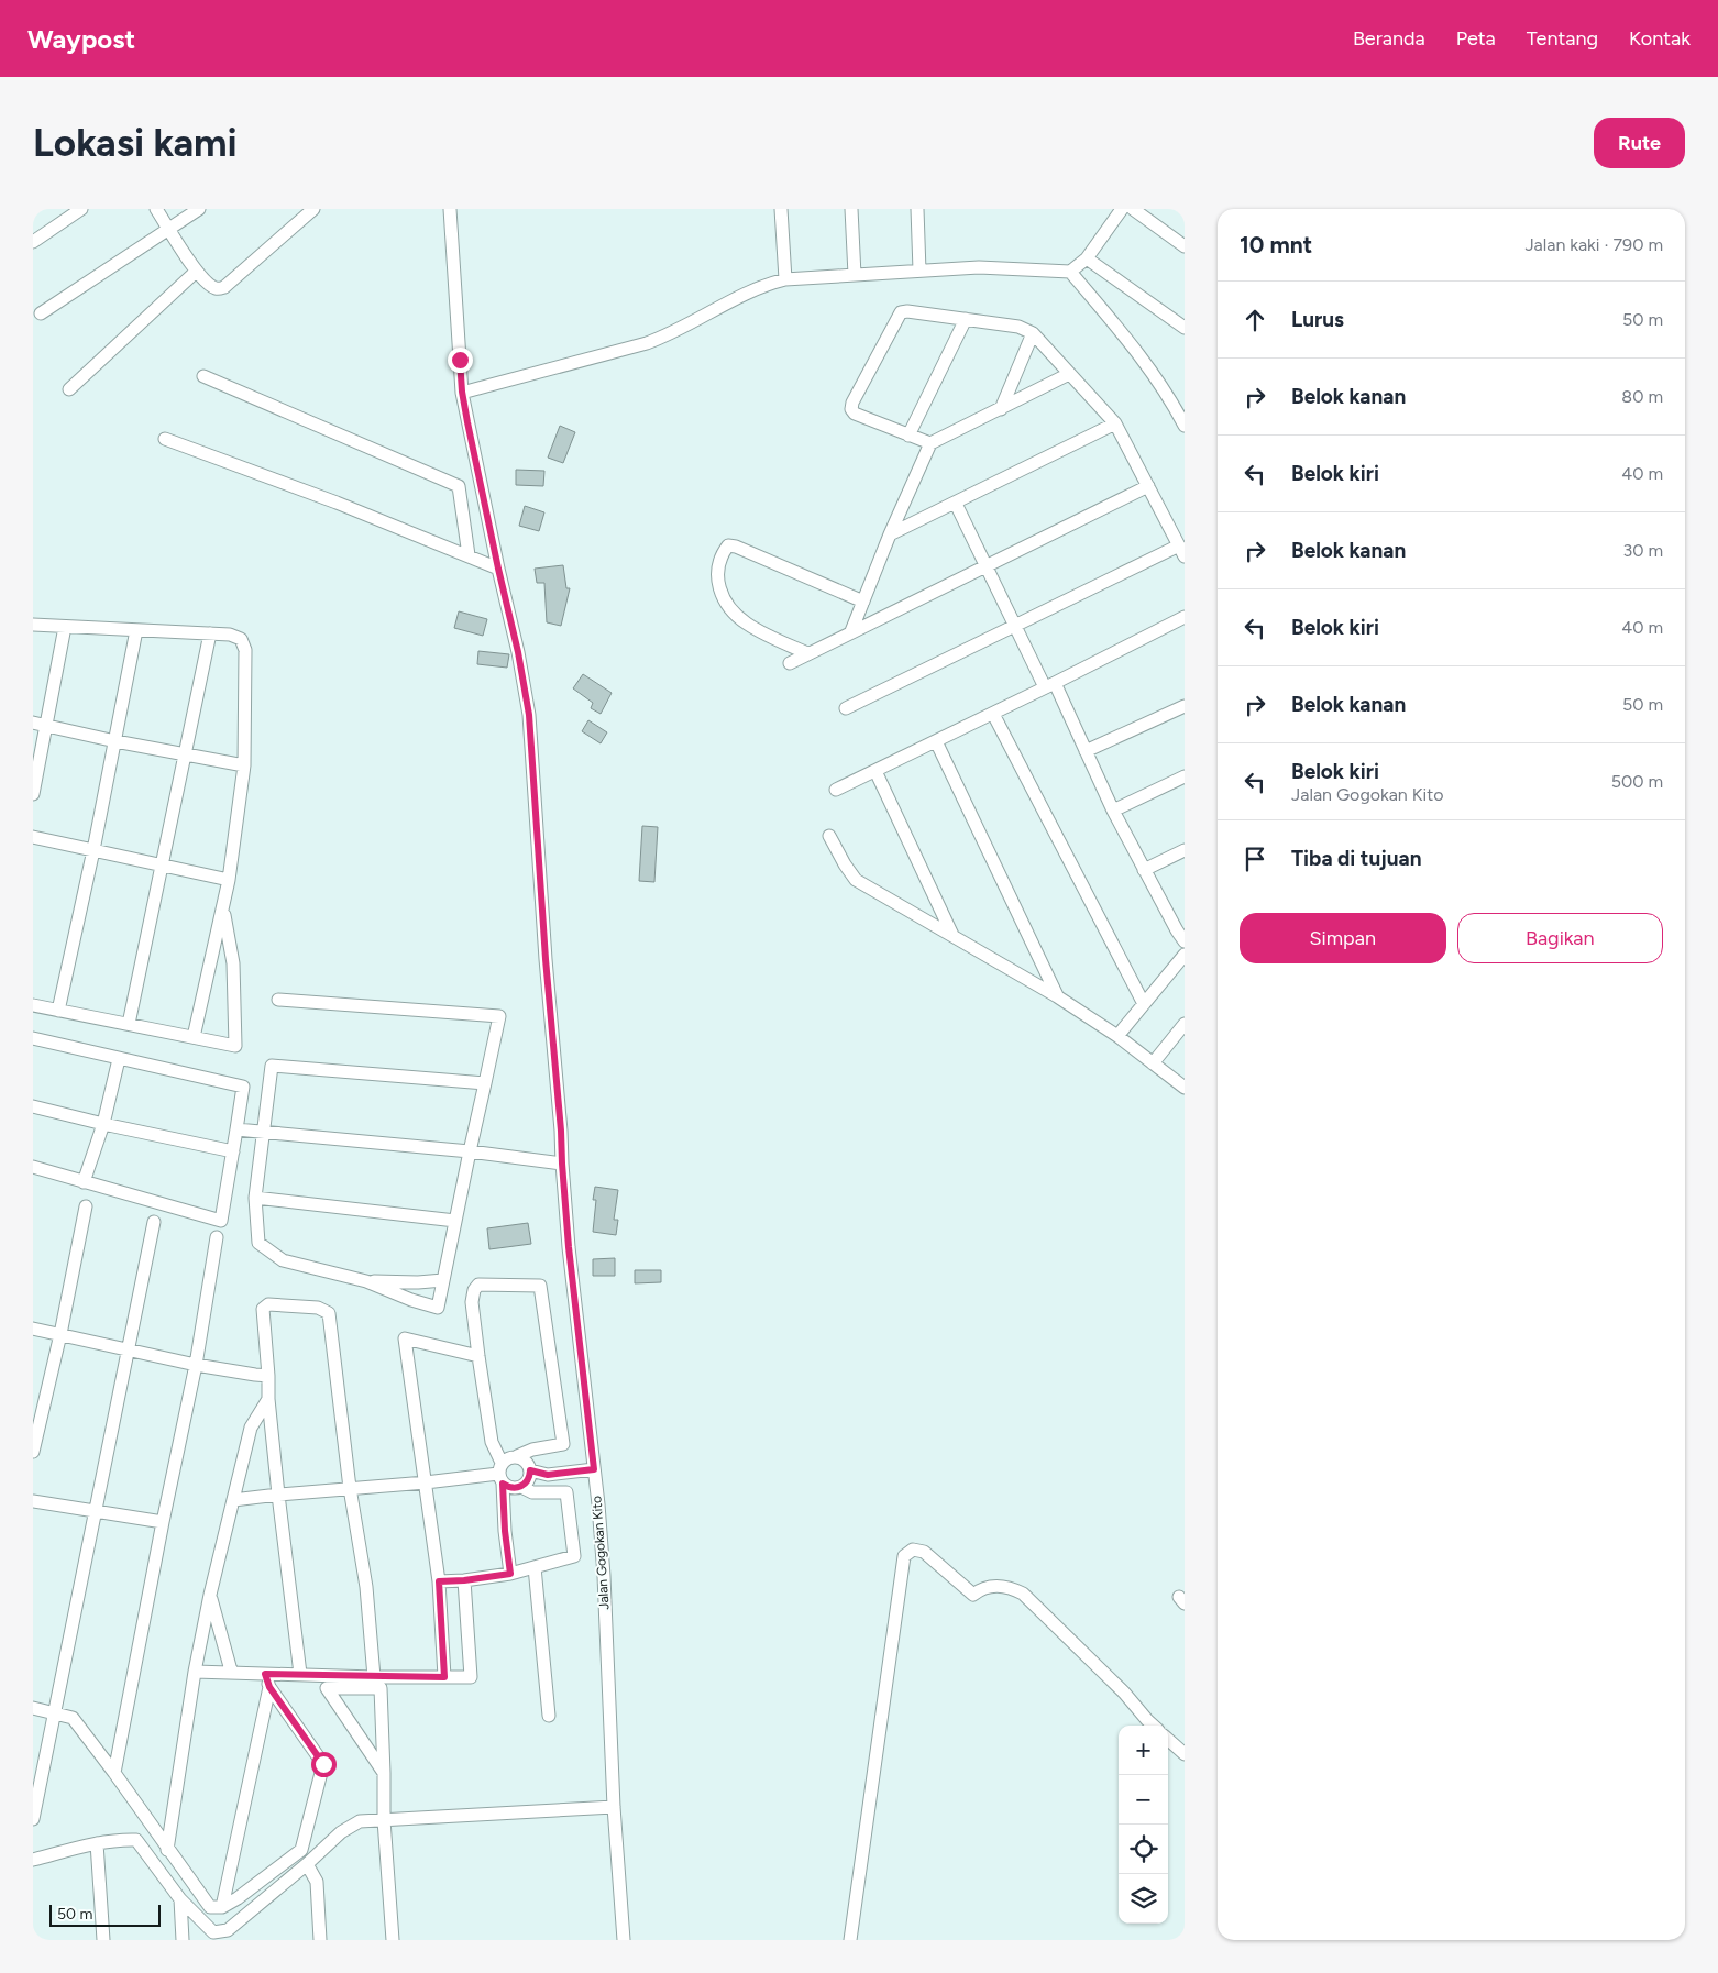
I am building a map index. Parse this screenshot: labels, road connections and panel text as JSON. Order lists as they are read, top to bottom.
{
  "streets": {
    "street": ["Jalan Gogokan Kito"]
  },
  "scale_bar": "50 m",
  "page": {
    "header": "Waypost",
    "nav": [
      "Beranda",
      "Peta",
      "Tentang",
      "Kontak"
    ],
    "buttons": [
      "Rute",
      ["Simpan", "Bagikan"]
    ],
    "title": "Lokasi kami",
    "heading": ["10 mnt", "Jalan kaki · 790 m"],
    "list": [
      ["Lurus", "50 m"],
      ["Belok kanan", "80 m"],
      ["Belok kiri", "40 m"],
      ["Belok kanan", "30 m"],
      ["Belok kiri", "40 m"],
      ["Belok kanan", "50 m"],
      ["Belok kiri", "Jalan Gogokan Kito", "500 m"],
      "Tiba di tujuan"
    ],
    "map_buttons": ["+", "−"],
    "scale": "50 m"
  }
}
